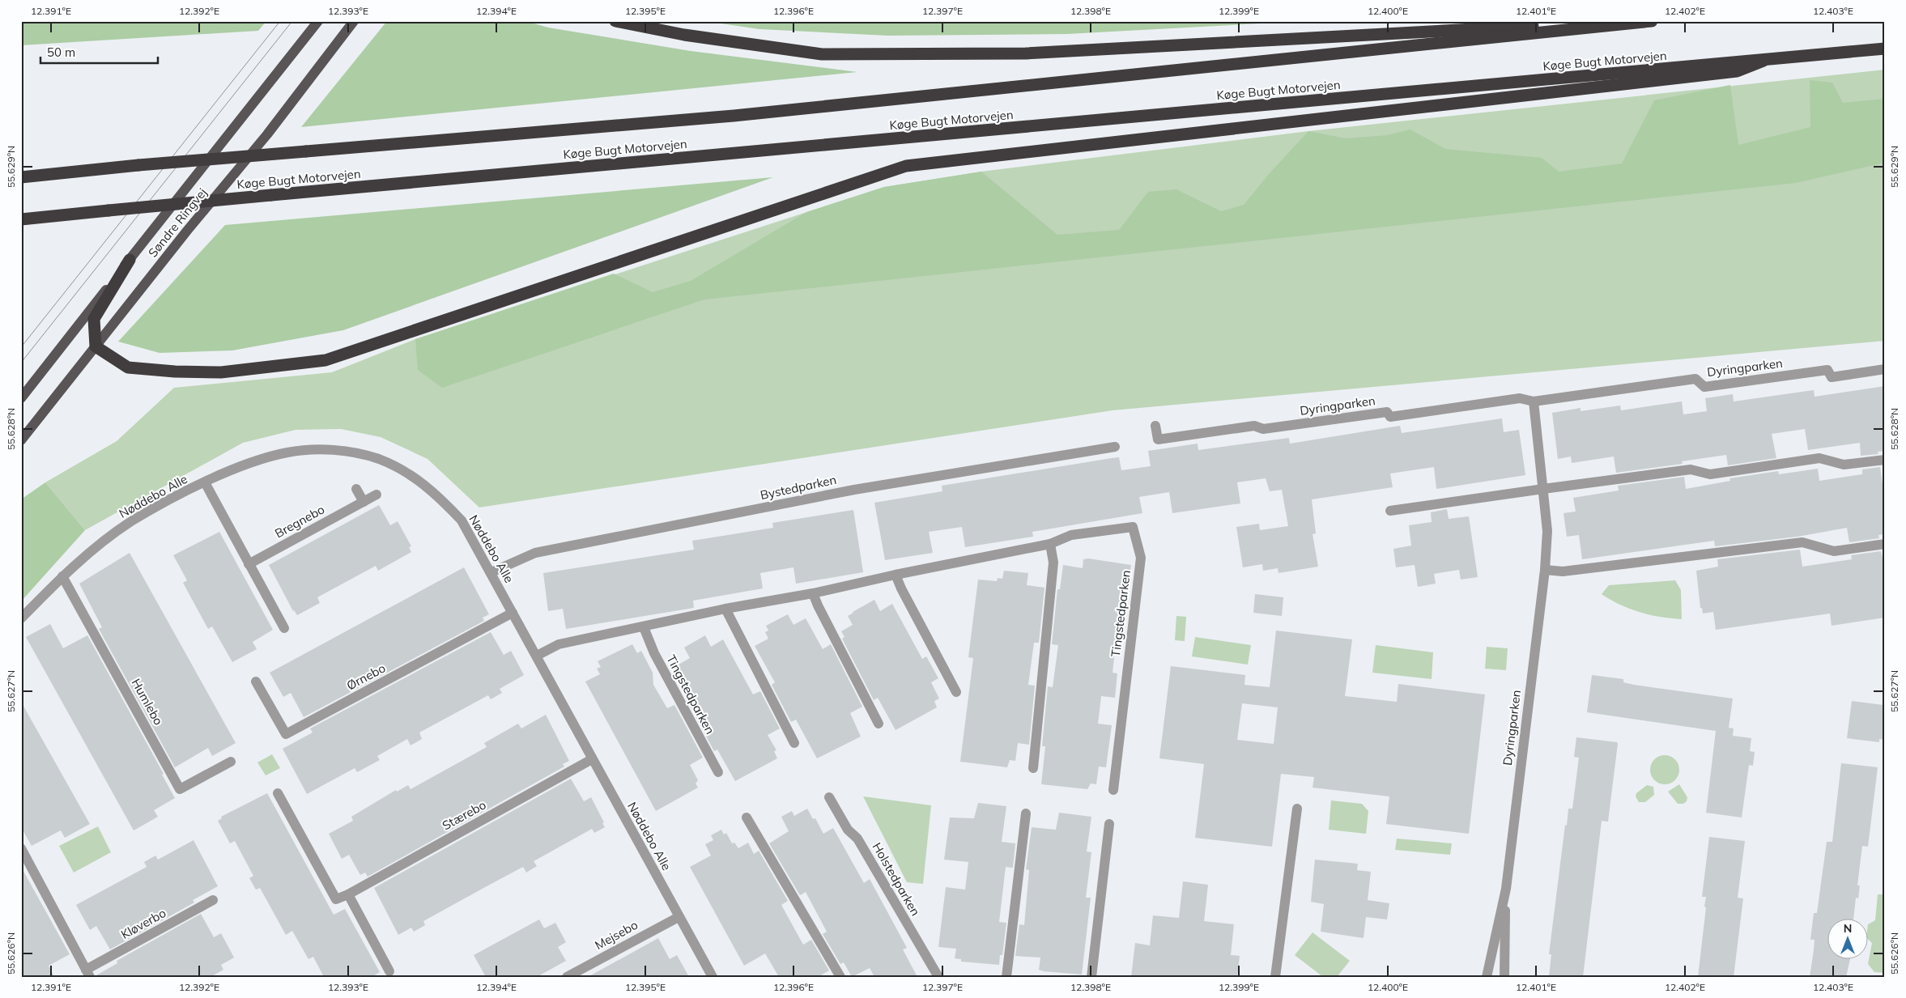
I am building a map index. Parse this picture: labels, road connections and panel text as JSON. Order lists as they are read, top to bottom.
{
  "streets": {
    "highway": ["Køge Bugt Motorvejen"],
    "main road": ["Søndre Ringvej"],
    "street": [
      "Dyringparken",
      "Bystedparken",
      "Nøddebo Alle",
      "Bregnebo",
      "Tingstedparken",
      "Ørnebo",
      "Humlebo",
      "Stærebo",
      "Holstedparken",
      "Kløverbo",
      "Mejsebo"
    ]
  },
  "crossings": [
    ["Bystedparken", "Nøddebo Alle"],
    ["Nøddebo Alle", "Tingstedparken"],
    ["Nøddebo Alle", "Ørnebo"],
    ["Nøddebo Alle", "Humlebo"],
    ["Nøddebo Alle", "Stærebo"],
    ["Nøddebo Alle", "Mejsebo"]
  ],
  "scale_bar": "50 m",
  "north": "top",
  "coordinates": [
    "12.391°E",
    "12.392°E",
    "12.393°E",
    "12.394°E",
    "12.395°E",
    "12.396°E",
    "12.397°E",
    "12.398°E",
    "12.399°E",
    "12.400°E",
    "12.401°E",
    "12.402°E",
    "12.403°E",
    "55.629°N",
    "55.628°N",
    "55.627°N",
    "55.626°N"
  ]
}
